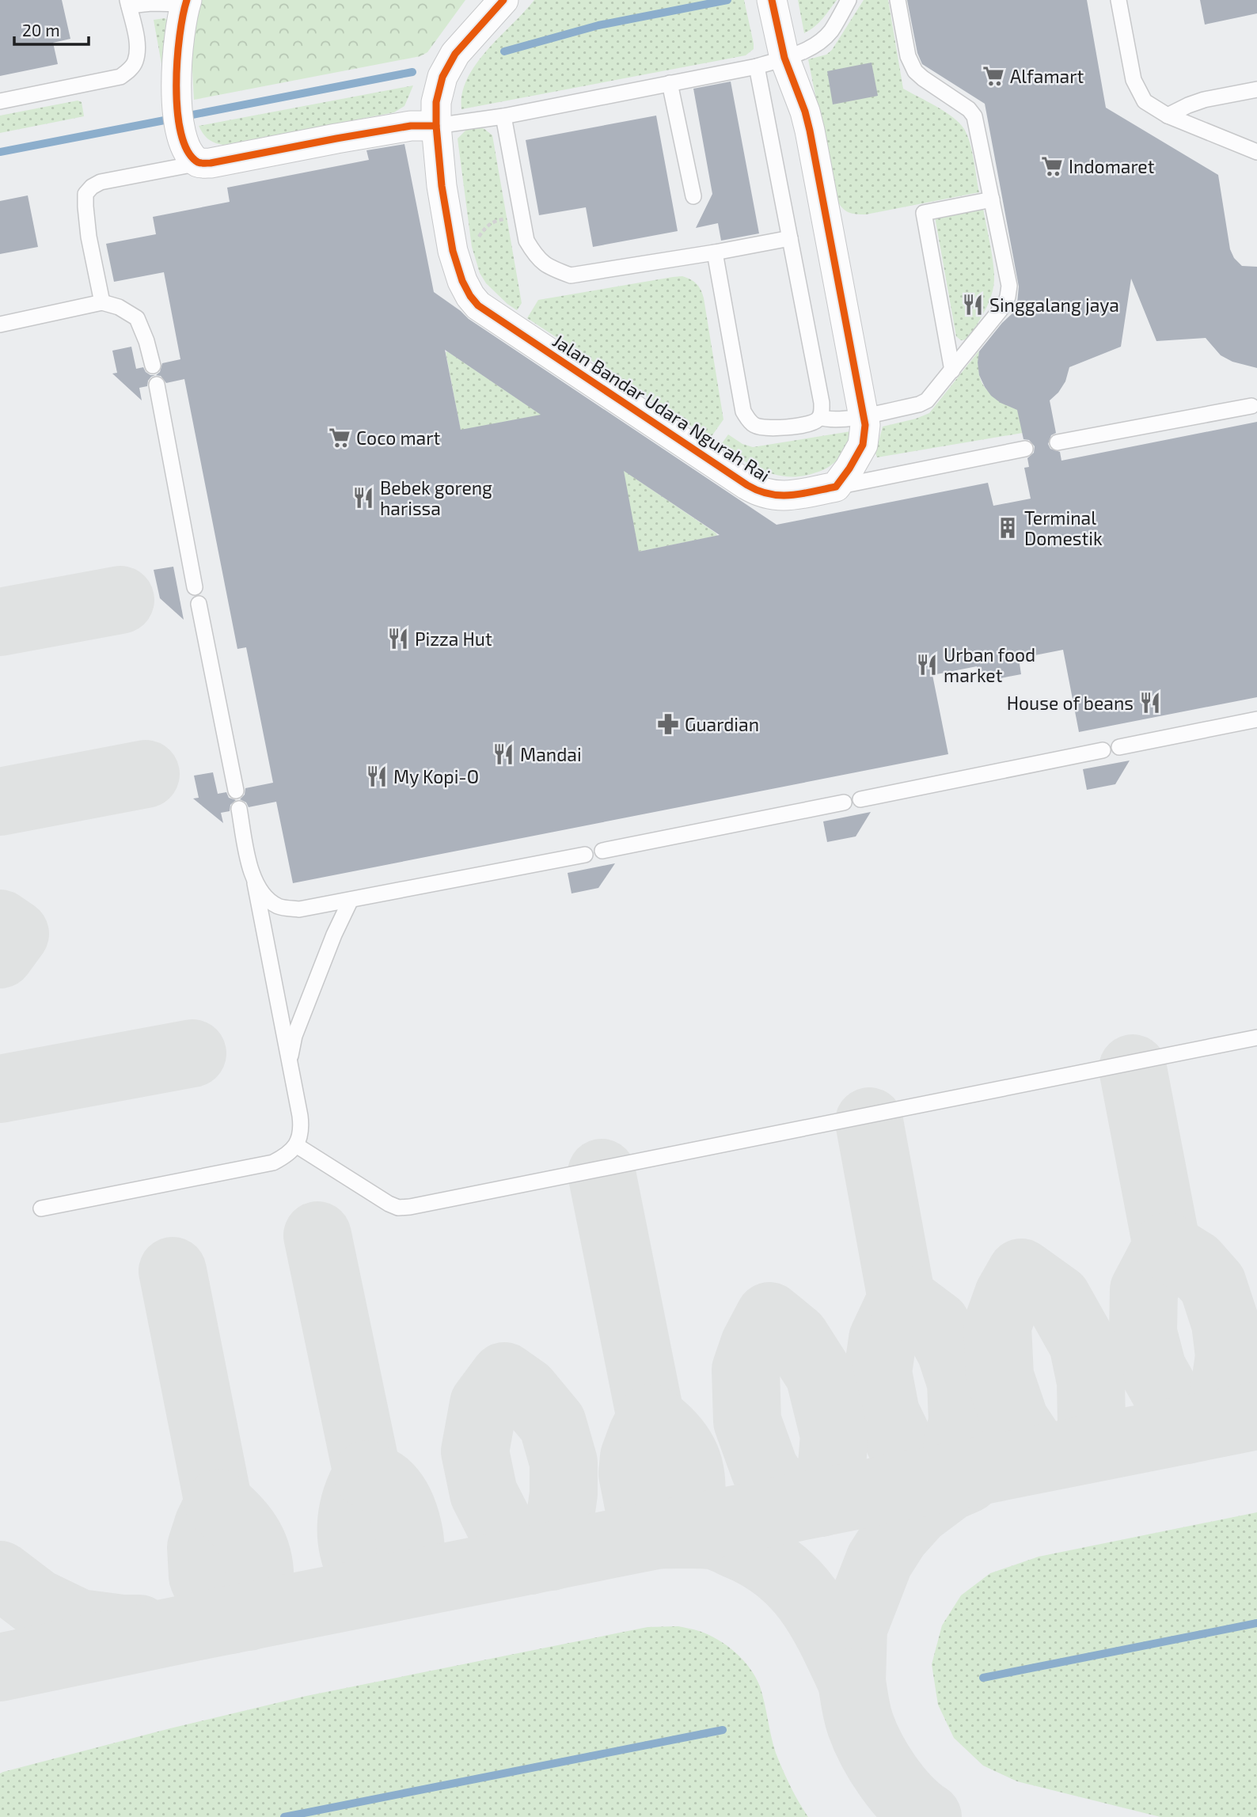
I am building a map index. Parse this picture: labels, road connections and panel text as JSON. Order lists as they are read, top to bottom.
{
  "streets": {
    "street": ["Jalan Bandar Udara Ngurah Rai"]
  },
  "places": {
    "supermarket": ["Alfamart", "Indomaret", "Coco mart"],
    "restaurant": [
      "Singgalang jaya",
      "Bebek goreng harissa",
      "Pizza Hut",
      "Urban food market",
      "House of beans",
      "Mandai",
      "My Kopi-O"
    ],
    "building": ["Terminal Domestik"],
    "pharmacy": ["Guardian"]
  },
  "scale_bar": "20 m"
}
